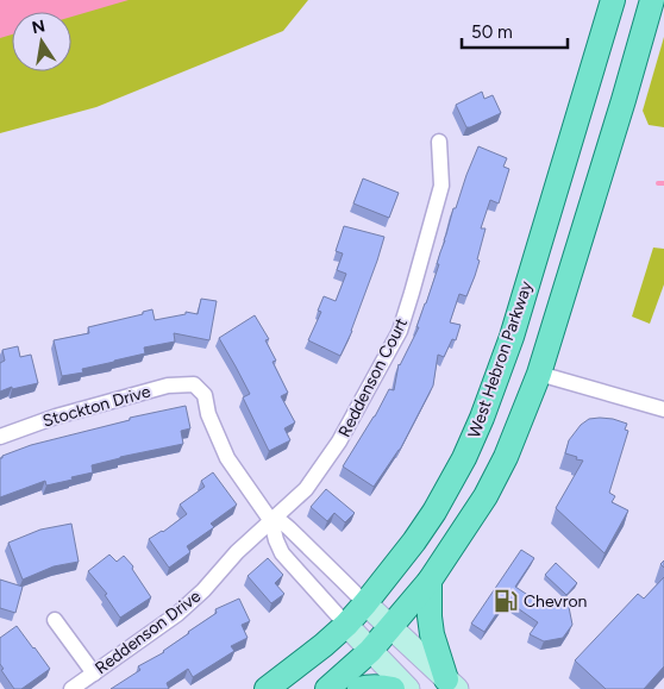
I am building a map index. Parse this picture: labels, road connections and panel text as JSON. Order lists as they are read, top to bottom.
{
  "streets": {
    "main road": ["West Hebron Parkway"],
    "street": ["Reddenson Court", "Stockton Drive", "Reddenson Drive"]
  },
  "crossings": [
    ["Reddenson Court", "Stockton Drive"],
    ["Reddenson Court", "Reddenson Drive"],
    ["Stockton Drive", "Reddenson Drive"]
  ],
  "places": {
    "fuel station": ["Chevron"]
  },
  "scale_bar": "50 m",
  "north": "top"
}
